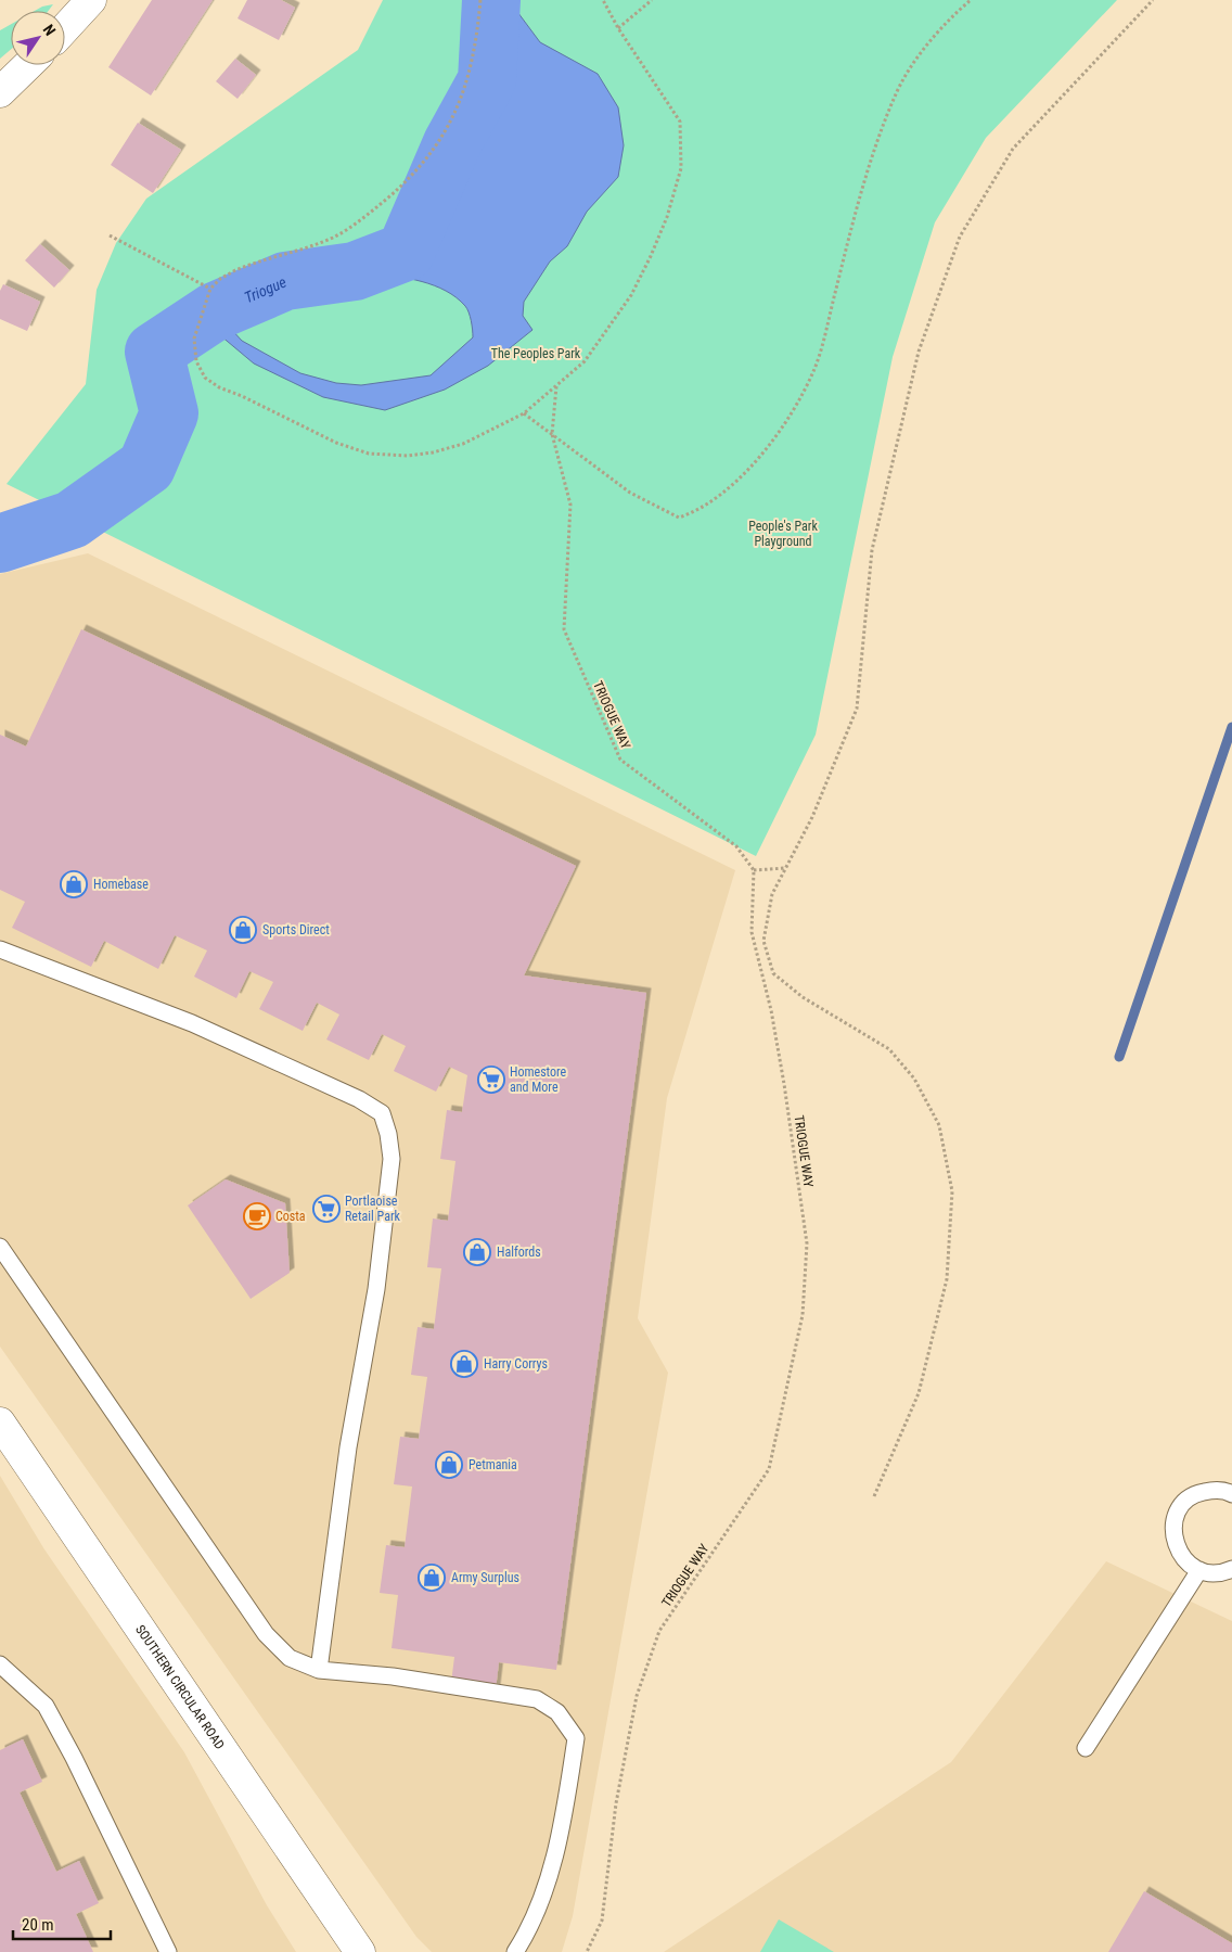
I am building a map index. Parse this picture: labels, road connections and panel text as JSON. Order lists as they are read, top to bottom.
{
  "streets": {
    "main road": ["SOUTHERN CIRCULAR ROAD"],
    "path": ["TRIOGUE WAY"]
  },
  "water": ["Triogue"],
  "parks": ["The Peoples Park", "People's Park Playground"],
  "places": {
    "shop": [
      "Homebase",
      "Sports Direct",
      "Halfords",
      "Harry Corrys",
      "Petmania",
      "Army Surplus"
    ],
    "supermarket": ["Homestore and More", "Portlaoise Retail Park"],
    "cafe": ["Costa"]
  },
  "scale_bar": "20 m",
  "north": "top right"
}
